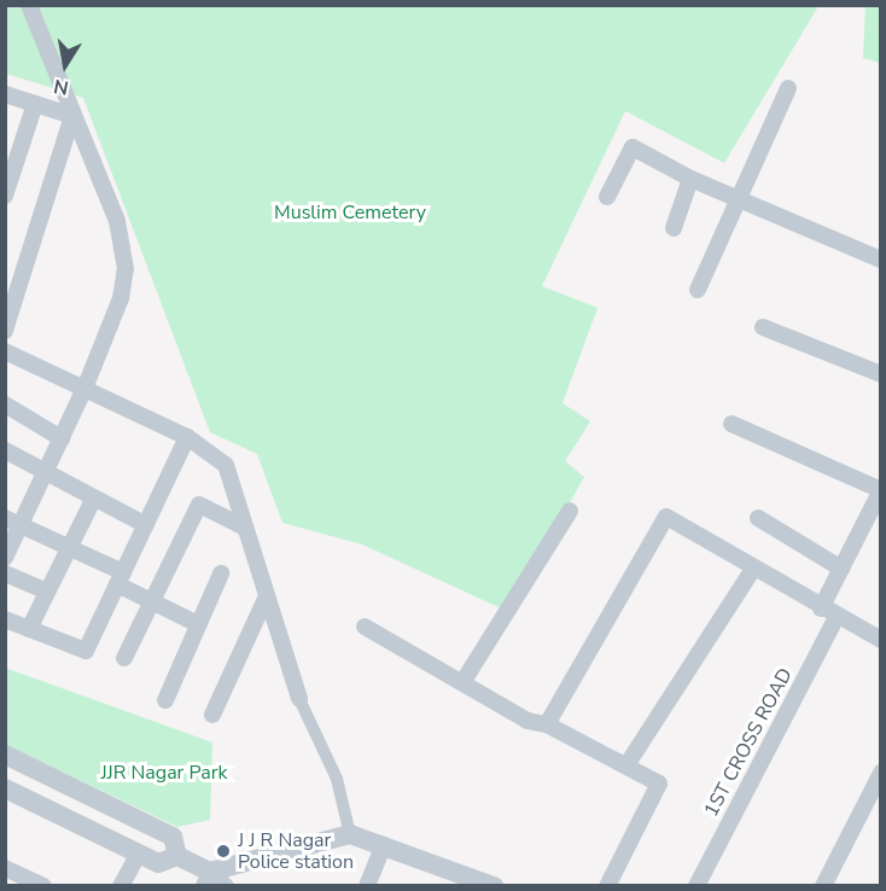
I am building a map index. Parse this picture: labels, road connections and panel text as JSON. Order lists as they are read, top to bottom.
{
  "streets": {
    "street": ["1ST CROSS ROAD"]
  },
  "parks": ["Muslim Cemetery", "JJR Nagar Park"],
  "places": ["J J R Nagar Police station"],
  "north": "bottom"
}
